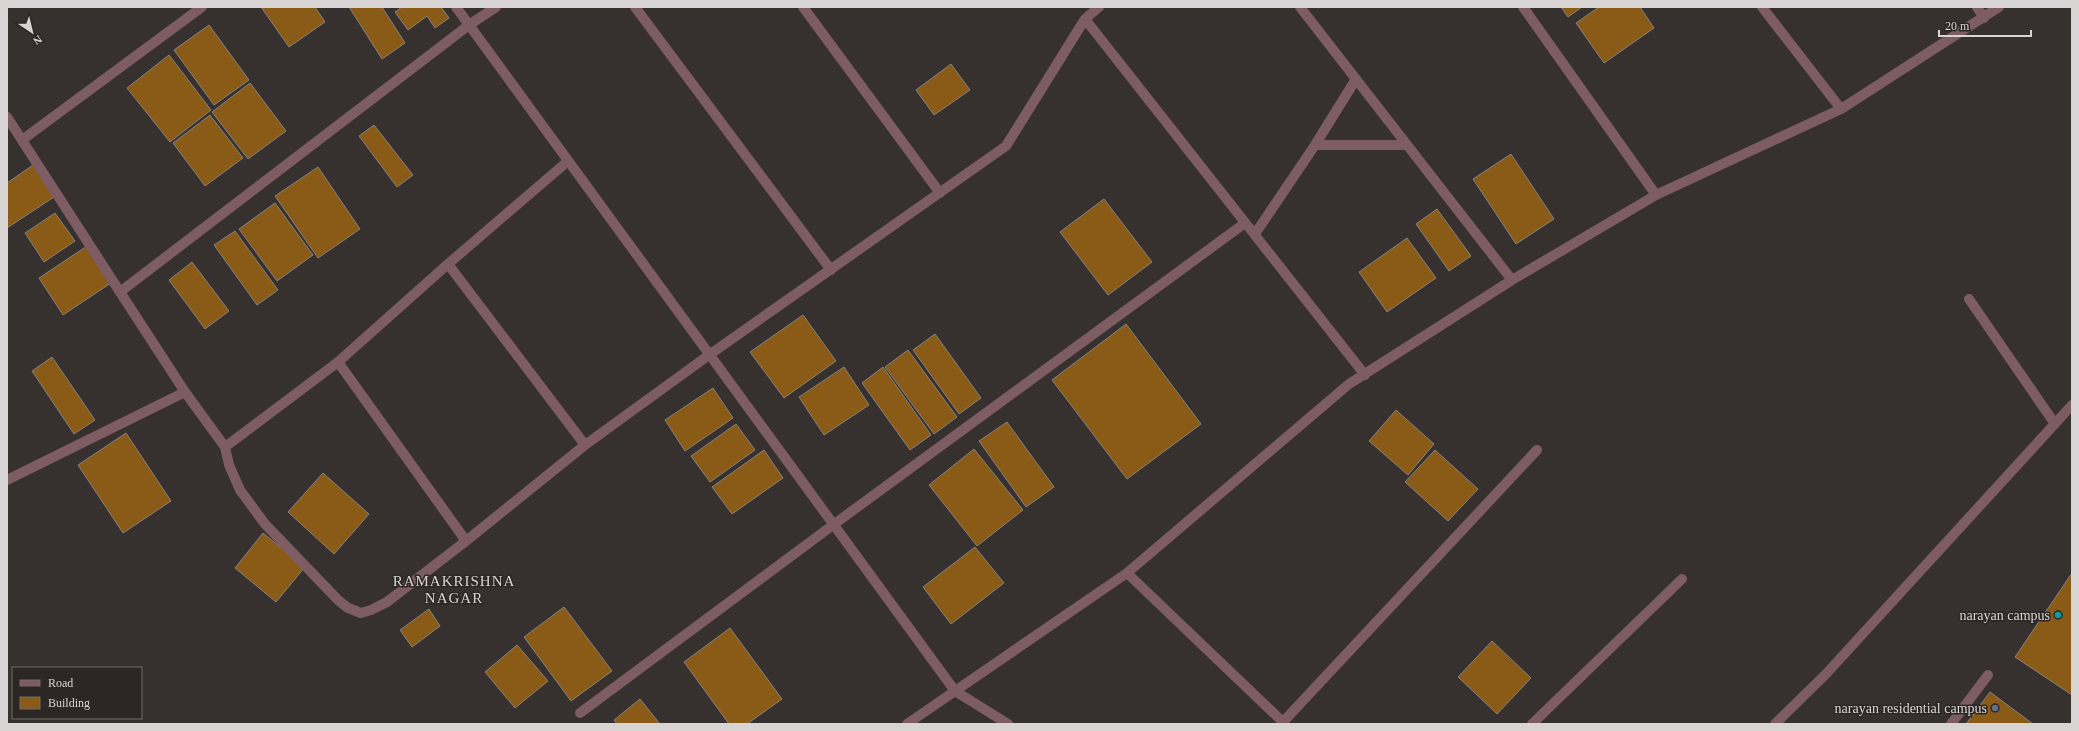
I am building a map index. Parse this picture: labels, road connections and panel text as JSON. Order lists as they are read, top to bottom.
{
  "districts": ["RAMAKRISHNA NAGAR"],
  "places": ["narayan campus", "narayan residential campus"],
  "legend": ["Road", "Building"],
  "scale_bar": "20 m",
  "north": "bottom right"
}
